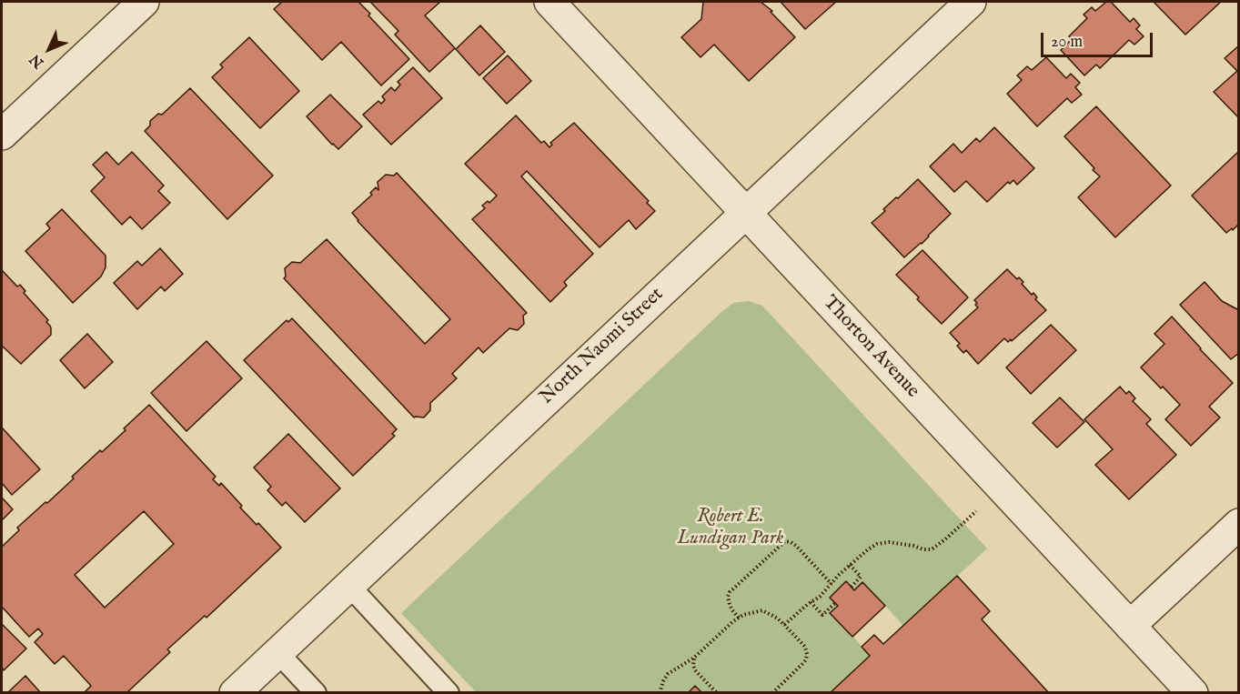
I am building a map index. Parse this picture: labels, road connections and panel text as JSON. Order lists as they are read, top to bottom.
{
  "streets": {
    "street": ["North Naomi Street", "Thorton Avenue"]
  },
  "crossings": [
    ["North Naomi Street", "Thorton Avenue"]
  ],
  "parks": ["Robert E. Lundigan Park"],
  "scale_bar": "20 m",
  "north": "bottom left"
}
